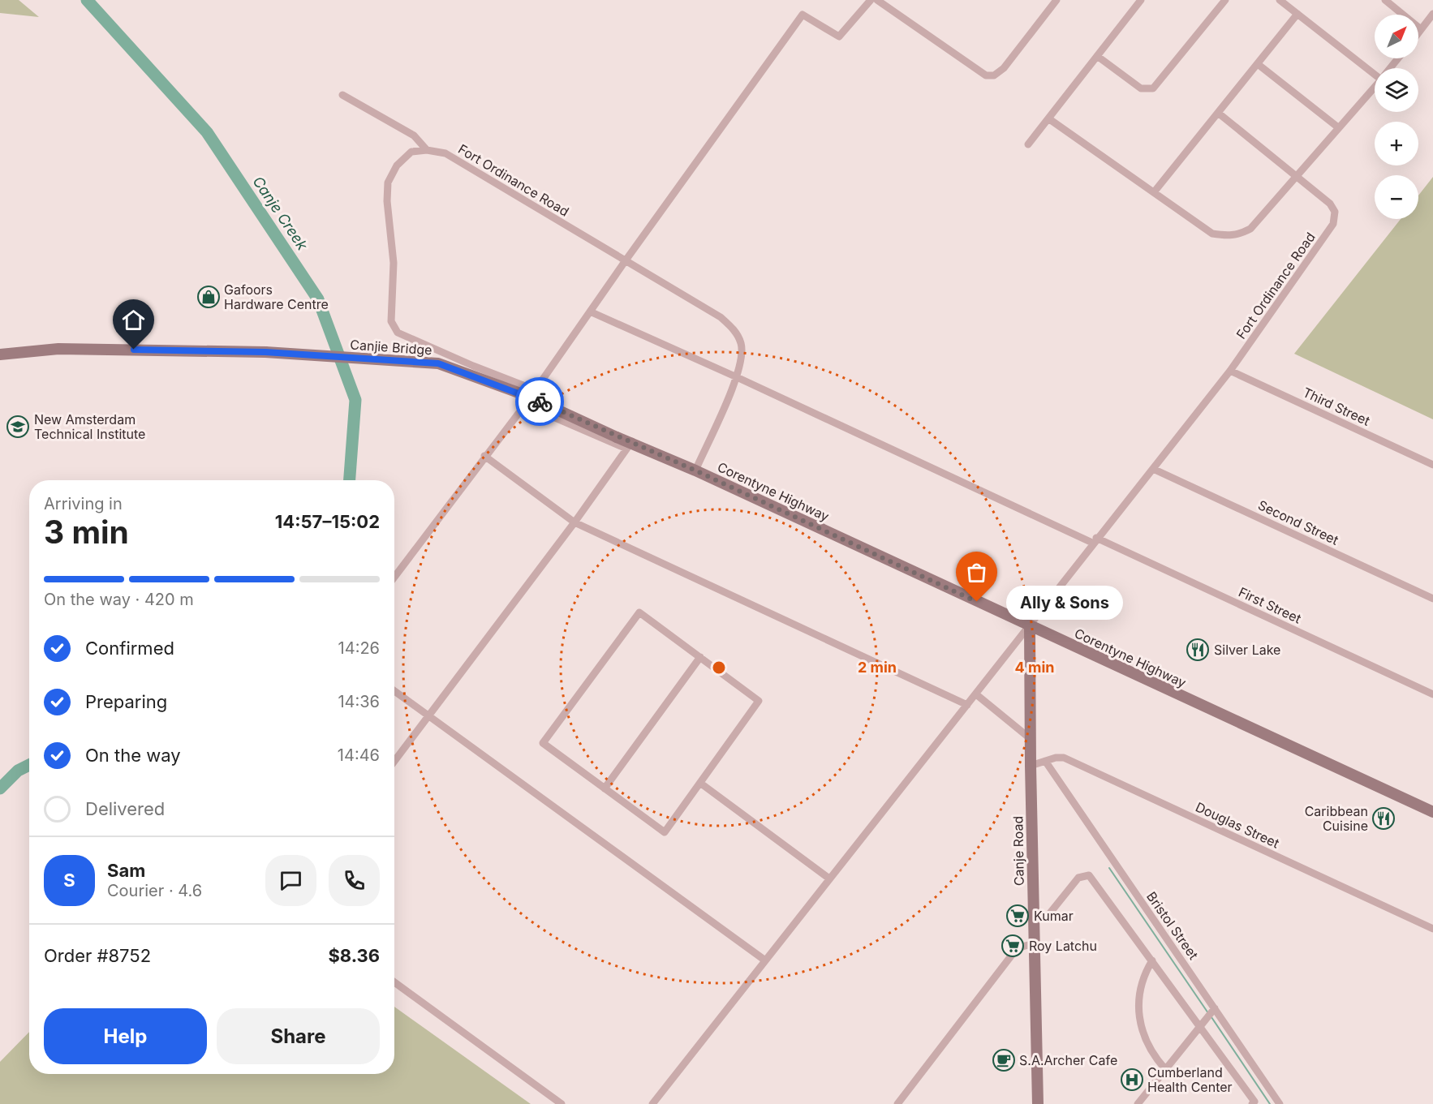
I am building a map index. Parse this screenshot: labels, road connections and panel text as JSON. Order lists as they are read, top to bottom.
{
  "streets": {
    "main road": ["Canjie Bridge", "Corentyne Highway", "Canje Road"],
    "street": [
      "Fort Ordinance Road",
      "Third Street",
      "Second Street",
      "First Street",
      "Douglas Street",
      "Bristol Street"
    ]
  },
  "crossings": [
    ["Fort Ordinance Road", "Third Street"],
    ["Fort Ordinance Road", "Corentyne Highway"],
    ["Fort Ordinance Road", "Second Street"],
    ["Fort Ordinance Road", "First Street"],
    ["Fort Ordinance Road", "Canje Road"],
    ["Canjie Bridge", "Corentyne Highway"],
    ["Corentyne Highway", "Canje Road"],
    ["Douglas Street", "Canje Road"],
    ["Douglas Street", "Bristol Street"]
  ],
  "water": ["Canje Creek"],
  "places": {
    "shop": ["Gafoors Hardware Centre"],
    "school or university": ["New Amsterdam Technical Institute"],
    "other": ["Ally & Sons"],
    "restaurant": ["Silver Lake", "Caribbean Cuisine"],
    "supermarket": ["Kumar", "Roy Latchu"],
    "cafe": ["S.A.Archer Cafe"],
    "hospital": ["Cumberland Health Center"]
  },
  "north": "top right",
  "page": {
    "map_buttons": ["+", "−"],
    "heading": ["3 min", "Arriving in", "14:57–15:02"],
    "panel": [
      "Sam",
      "Courier · 4.6",
      "Order #8752",
      "$8.36"
    ],
    "bar": "On the way · 420 m",
    "bubble": "Ally & Sons",
    "list": [
      ["Confirmed", "14:26"],
      ["Preparing", "14:36"],
      ["On the way", "14:46"],
      "Delivered"
    ],
    "round": "S",
    "buttons": ["Help", "Share"]
  },
  "rings": ["2 min", "4 min"]
}
